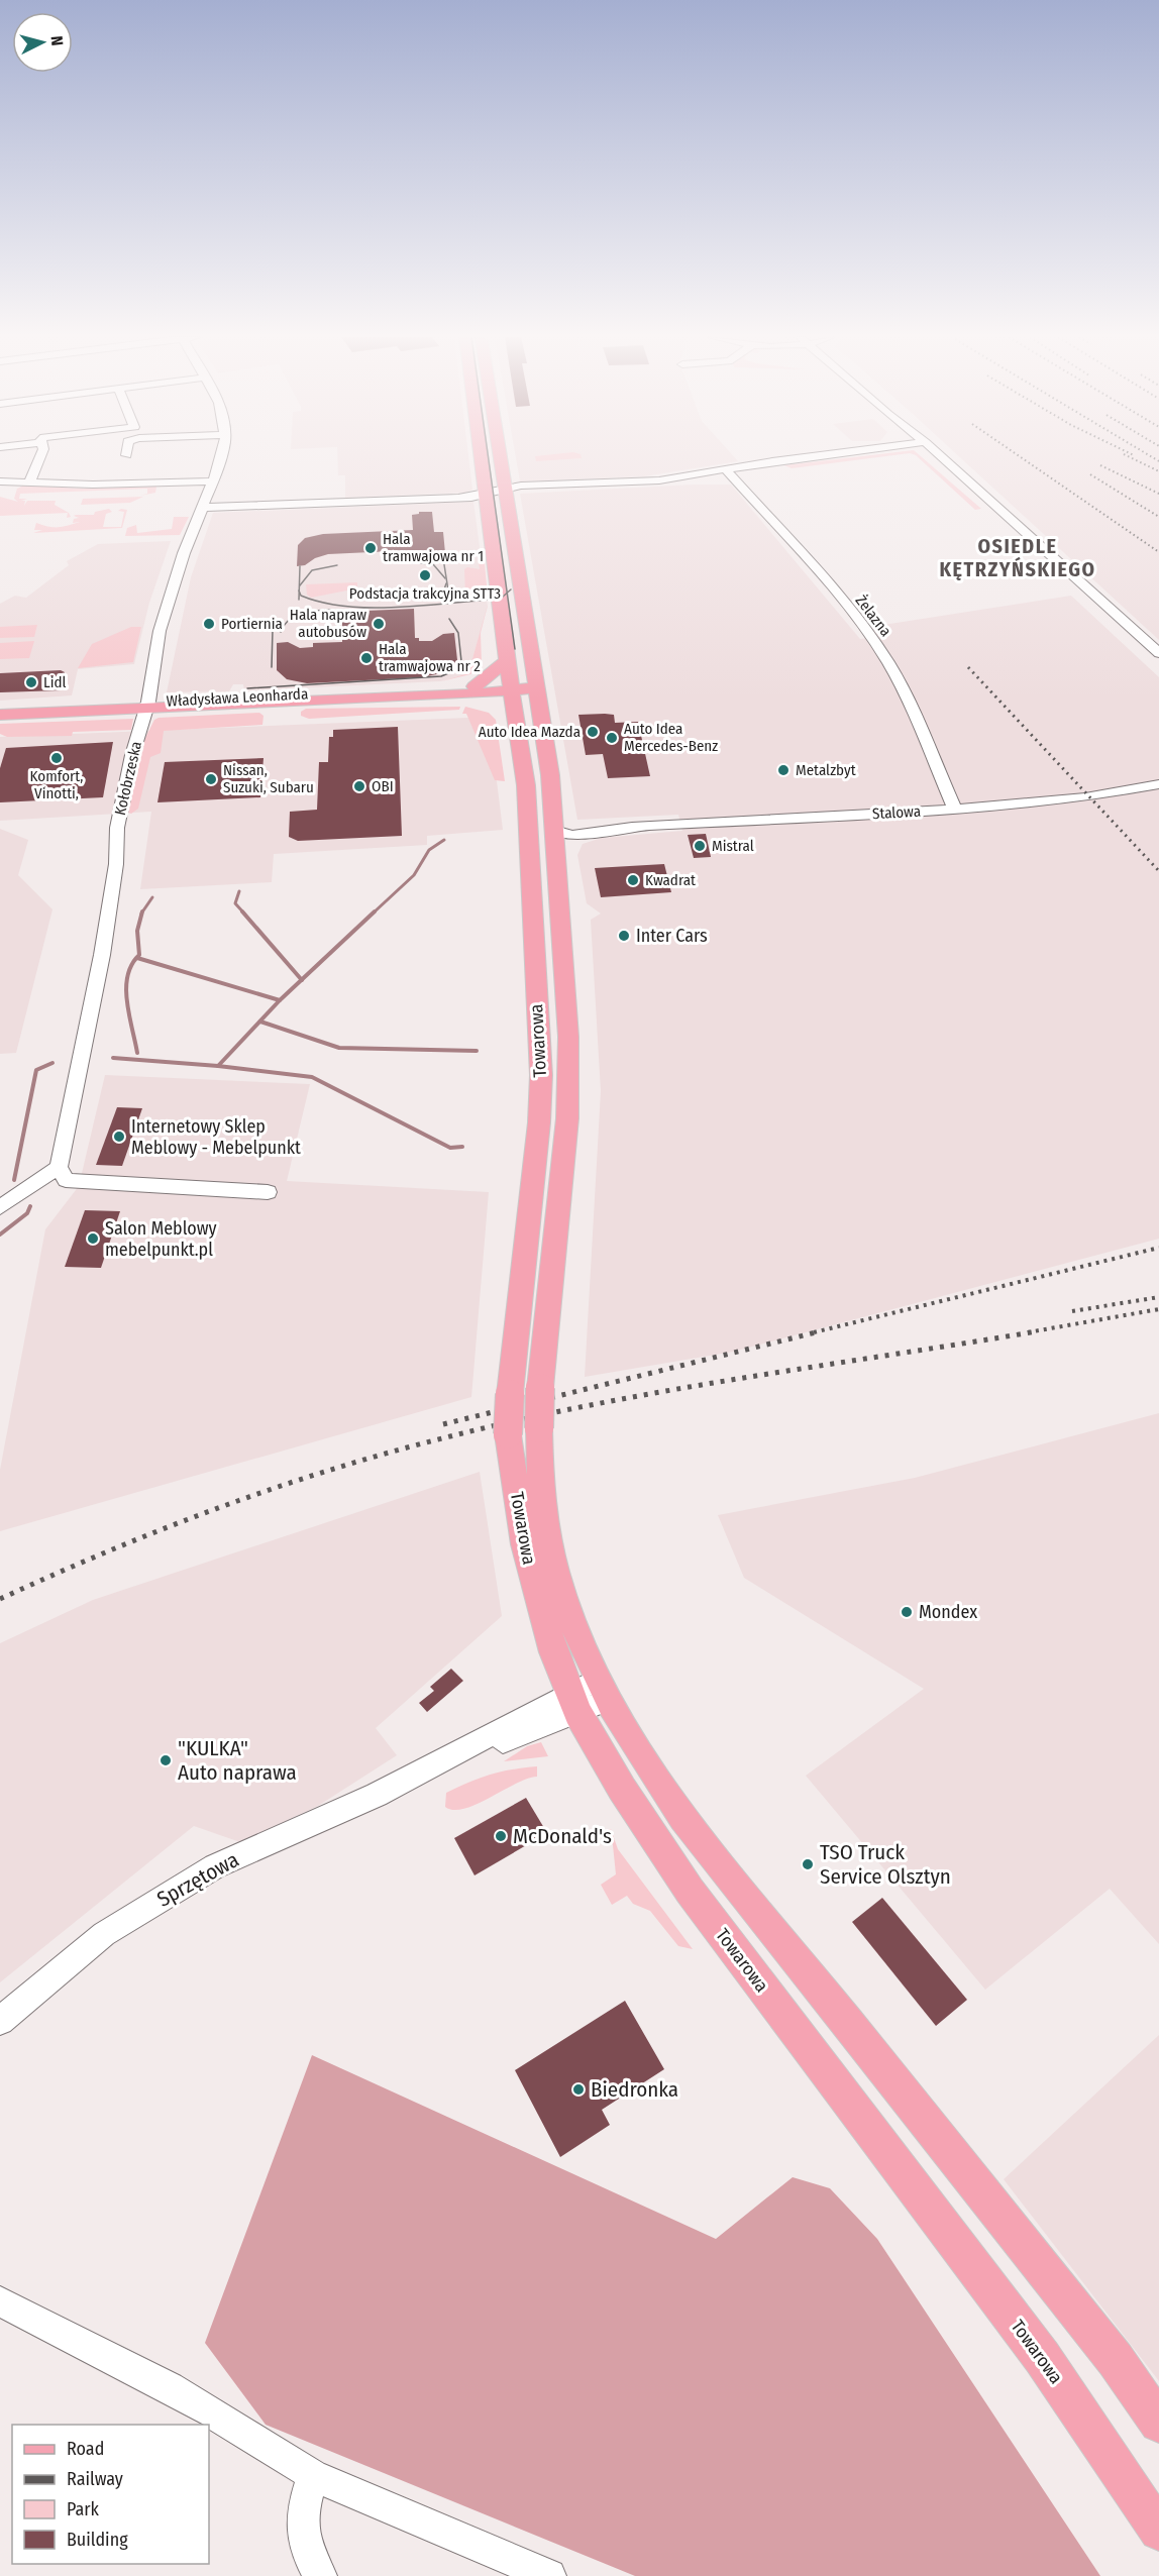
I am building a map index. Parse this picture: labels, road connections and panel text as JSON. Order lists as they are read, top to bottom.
{
  "streets": {
    "main road": ["Władysława Leonharda", "Towarowa"],
    "street": [
      "Żelazna",
      "Kołobrzeska",
      "Stalowa",
      "Sprzętowa"
    ]
  },
  "crossings": [
    ["Żelazna", "Stalowa"],
    ["Władysława Leonharda", "Kołobrzeska"],
    ["Władysława Leonharda", "Towarowa"],
    ["Stalowa", "Towarowa"],
    ["Towarowa", "Sprzętowa"]
  ],
  "districts": ["OSIEDLE KĘTRZYŃSKIEGO"],
  "places": [
    "Hala tramwajowa nr 1",
    "Podstacja trakcyjna STT3",
    "Portiernia",
    "Hala napraw autobusów",
    "Hala tramwajowa nr 2",
    "Lidl",
    "Auto Idea Mazda",
    "Auto Idea Mercedes-Benz",
    "Komfort, Vinotti,",
    "Metalzbyt",
    "Nissan, Suzuki, Subaru",
    "OBI",
    "Mistral",
    "Kwadrat",
    "Inter Cars",
    "Internetowy Sklep Meblowy - Mebelpunkt",
    "Salon Meblowy mebelpunkt.pl",
    "Mondex",
    "\"KULKA\" Auto naprawa",
    "McDonald's",
    "TSO Truck Service Olsztyn",
    "Biedronka"
  ],
  "legend": [
    "Road",
    "Railway",
    "Park",
    "Building"
  ],
  "north": "right"
}
